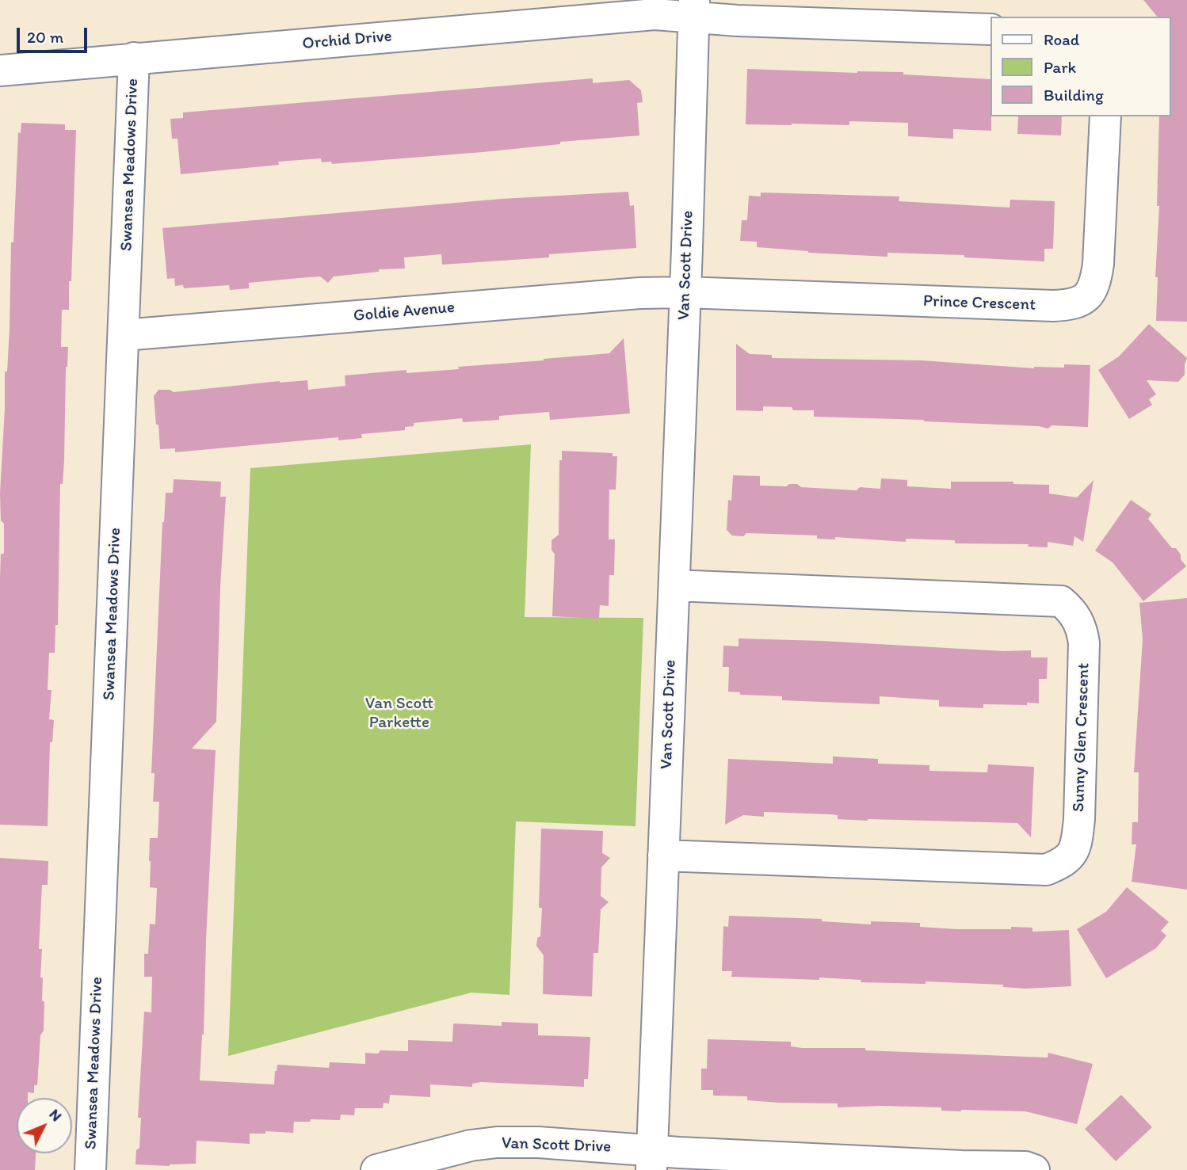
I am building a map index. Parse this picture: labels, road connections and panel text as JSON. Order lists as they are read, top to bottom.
{
  "streets": {
    "street": [
      "Orchid Drive",
      "Swansea Meadows Drive",
      "Van Scott Drive",
      "Prince Crescent",
      "Goldie Avenue",
      "Sunny Glen Crescent"
    ]
  },
  "crossings": [
    ["Orchid Drive", "Swansea Meadows Drive"],
    ["Orchid Drive", "Van Scott Drive"],
    ["Swansea Meadows Drive", "Goldie Avenue"],
    ["Van Scott Drive", "Prince Crescent"],
    ["Van Scott Drive", "Goldie Avenue"],
    ["Van Scott Drive", "Sunny Glen Crescent"],
    ["Prince Crescent", "Goldie Avenue"]
  ],
  "parks": ["Van Scott Parkette"],
  "legend": ["Road", "Park", "Building"],
  "scale_bar": "20 m",
  "north": "top right"
}
